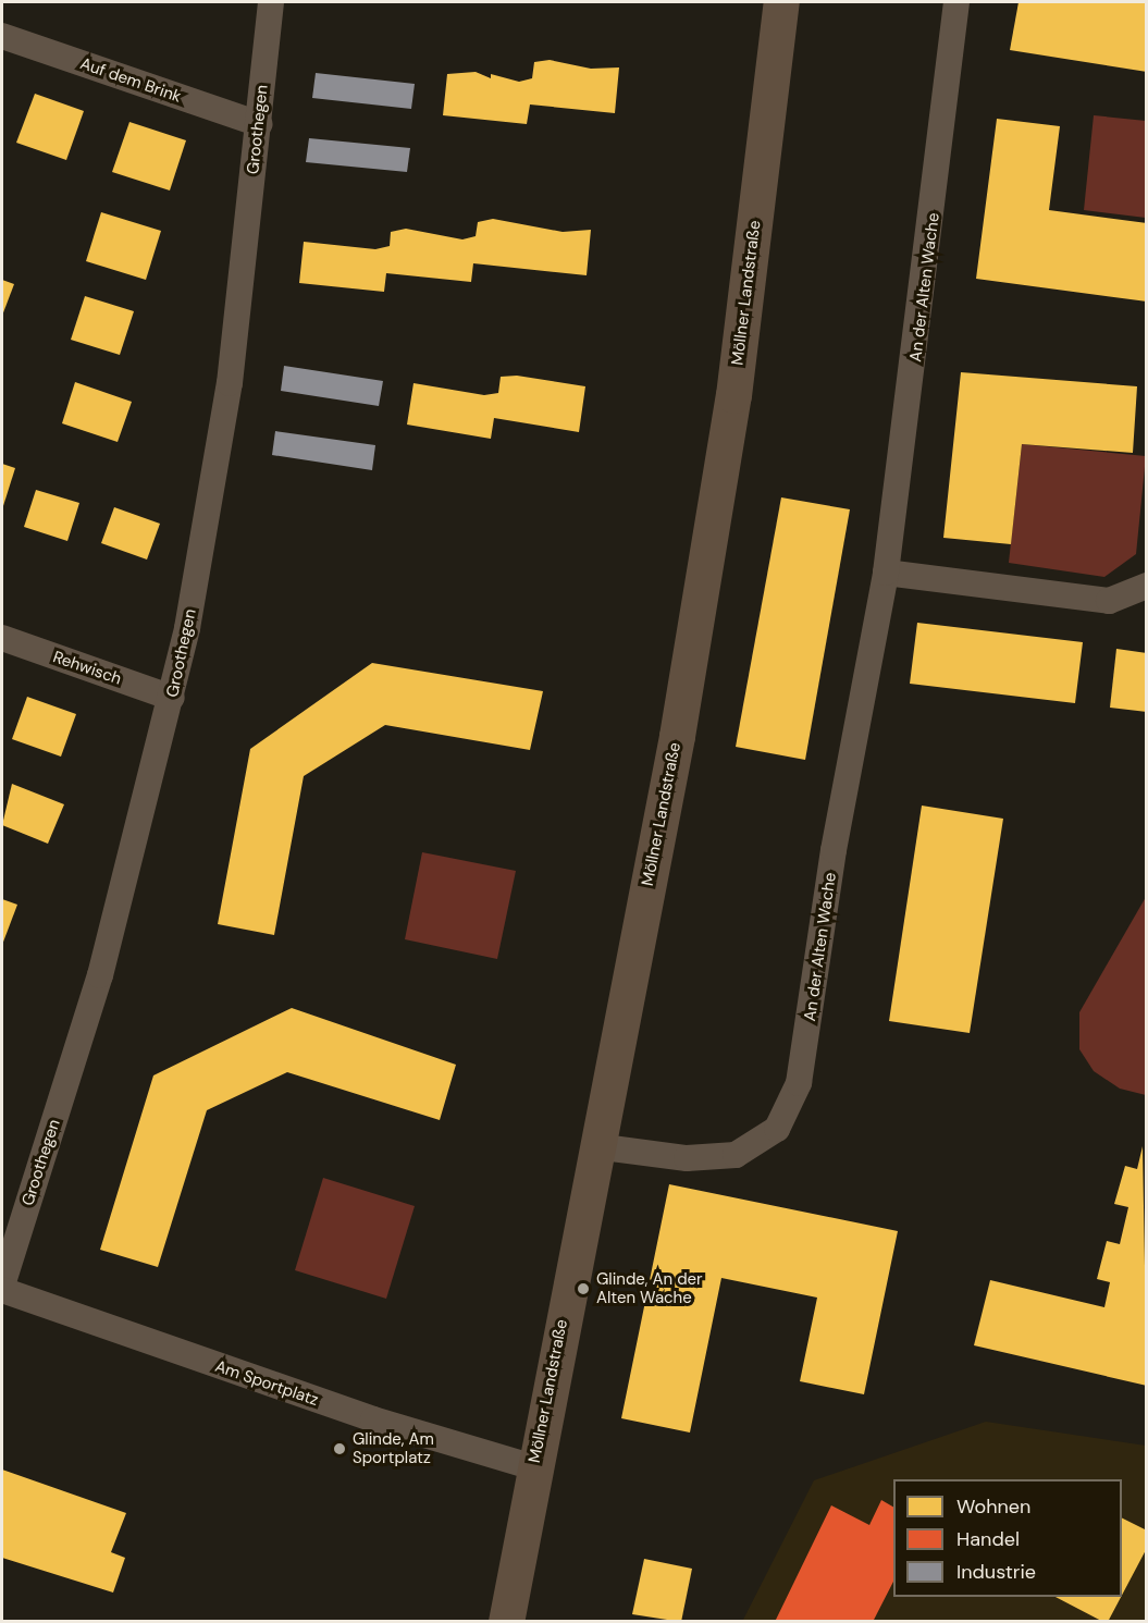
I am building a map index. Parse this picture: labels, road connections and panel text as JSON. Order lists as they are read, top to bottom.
{
  "streets": {
    "main road": ["Möllner Landstraße"],
    "street": [
      "Auf dem Brink",
      "Groothegen",
      "An der Alten Wache",
      "Rehwisch",
      "Am Sportplatz"
    ]
  },
  "crossings": [
    ["Auf dem Brink", "Groothegen"],
    ["Groothegen", "Rehwisch"],
    ["Groothegen", "Am Sportplatz"],
    ["An der Alten Wache", "Möllner Landstraße"],
    ["Möllner Landstraße", "Am Sportplatz"]
  ],
  "places": ["Glinde, An der Alten Wache", "Glinde, Am Sportplatz"],
  "legend": ["Wohnen", "Handel", "Industrie"]
}
